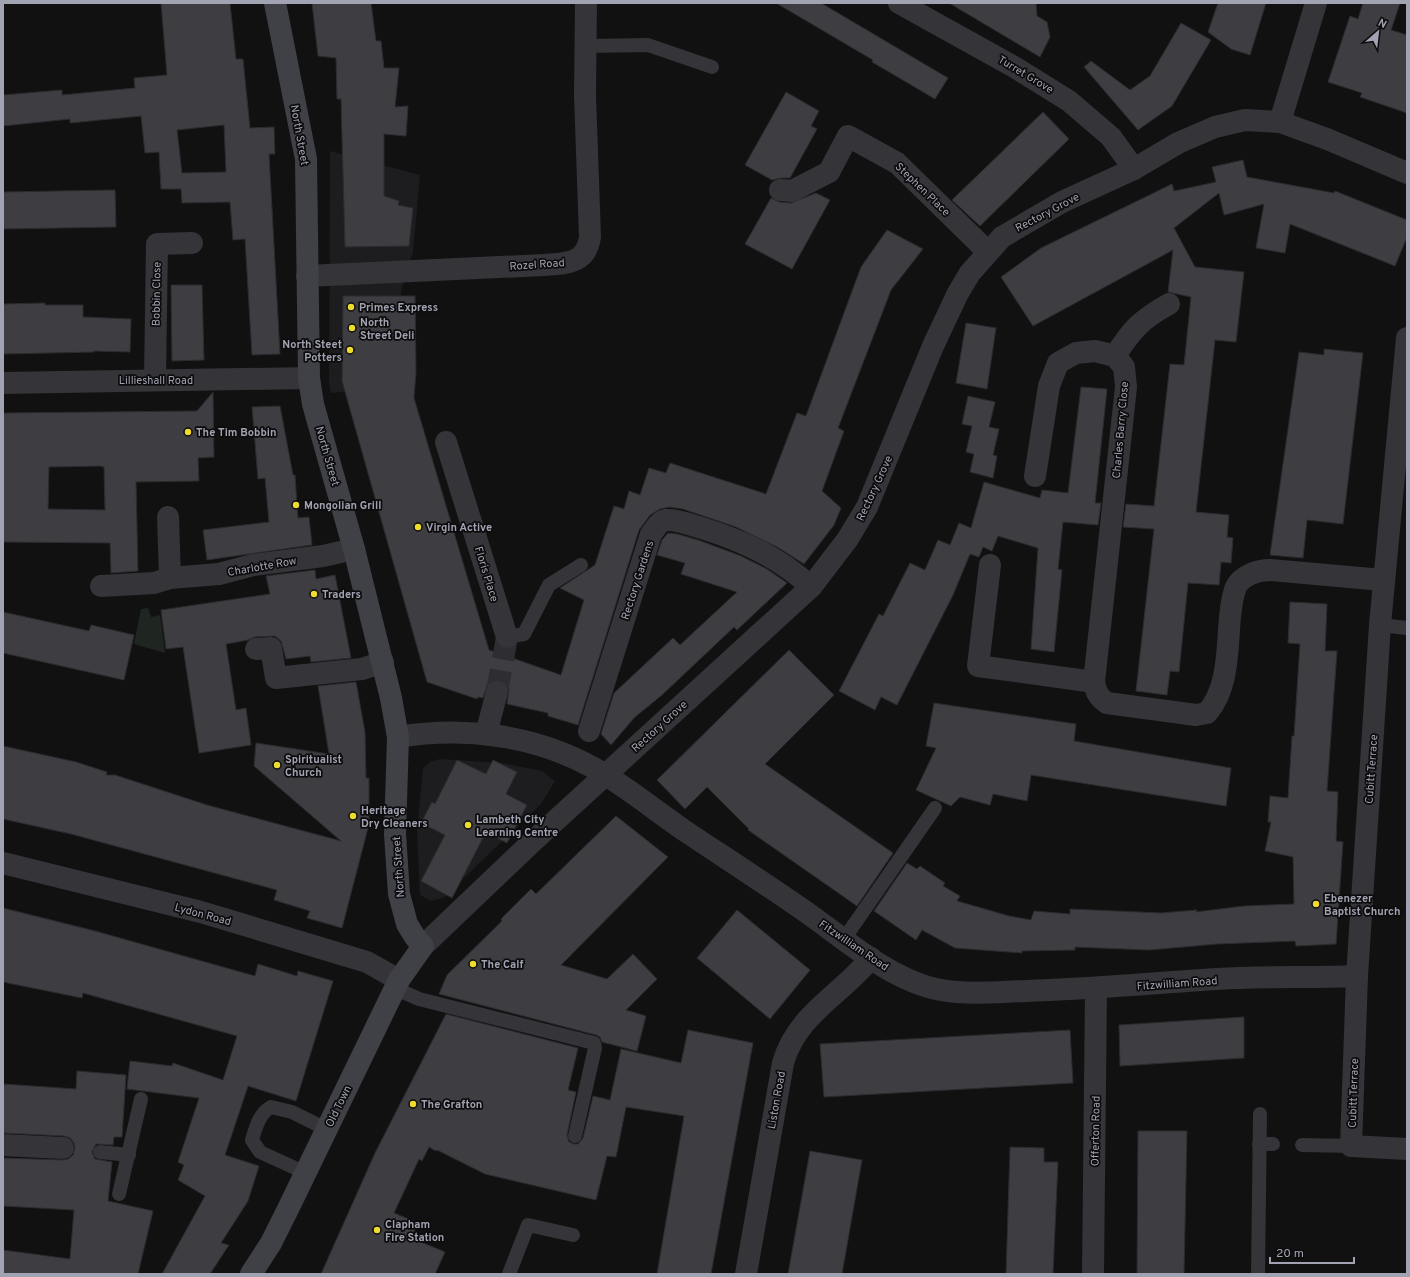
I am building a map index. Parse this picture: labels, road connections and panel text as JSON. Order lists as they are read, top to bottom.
{
  "streets": {
    "main road": ["North Street", "Old Town"],
    "street": [
      "Turret Grove",
      "Stephen Place",
      "Rectory Grove",
      "Rozel Road",
      "Bobbin Close",
      "Lillieshall Road",
      "Charles Barry Close",
      "Charlotte Row",
      "Floris Place",
      "Rectory Gardens",
      "Cubitt Terrace",
      "Lydon Road",
      "Fitzwilliam Road",
      "Liston Road",
      "Offerton Road"
    ]
  },
  "crossings": [
    ["Turret Grove", "Rectory Grove"],
    ["North Street", "Rectory Grove"],
    ["North Street", "Rozel Road"],
    ["North Street", "Lillieshall Road"],
    ["North Street", "Charlotte Row"],
    ["North Street", "Fitzwilliam Road"],
    ["North Street", "Old Town"],
    ["Stephen Place", "Rectory Grove"],
    ["Rectory Grove", "Rectory Gardens"],
    ["Rectory Grove", "Fitzwilliam Road"],
    ["Rectory Grove", "Old Town"],
    ["Bobbin Close", "Lillieshall Road"],
    ["Cubitt Terrace", "Fitzwilliam Road"],
    ["Lydon Road", "Old Town"],
    ["Fitzwilliam Road", "Liston Road"],
    ["Fitzwilliam Road", "Offerton Road"]
  ],
  "places": [
    "Primes Express",
    "North Street Deli",
    "North Steet Potters",
    "The Tim Bobbin",
    "Mongolian Grill",
    "Virgin Active",
    "Traders",
    "Spiritualist Church",
    "Heritage Dry Cleaners",
    "Lambeth City Learning Centre",
    "Ebenezer Baptist Church",
    "The Calf",
    "The Grafton",
    "Clapham Fire Station"
  ],
  "scale_bar": "20 m",
  "north": "top right"
}
